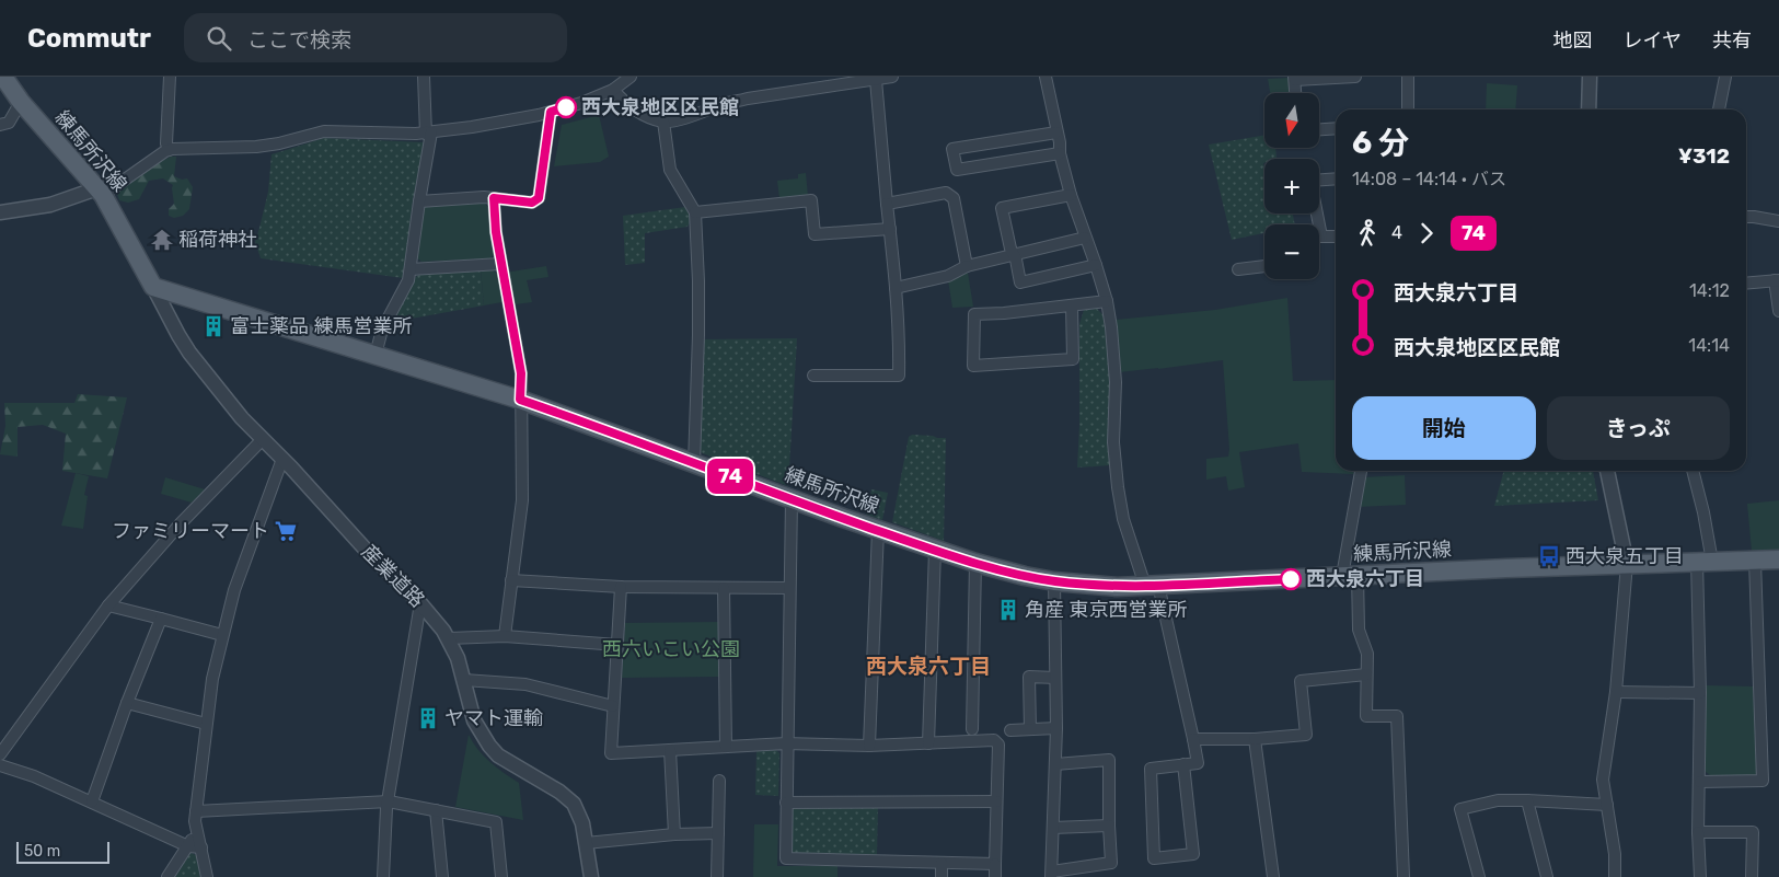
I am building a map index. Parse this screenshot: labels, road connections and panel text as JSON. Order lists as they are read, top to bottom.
{
  "streets": {
    "main road": ["練馬所沢線"],
    "street": ["産業道路"]
  },
  "crossings": [
    ["練馬所沢線", "産業道路"]
  ],
  "districts": ["西大泉六丁目"],
  "parks": ["西六いこい公園"],
  "places": {
    "other": ["西大泉地区区民館", "西大泉六丁目"],
    "temple": ["稲荷神社"],
    "building": ["富士薬品 練馬営業所", "角産 東京西営業所", "ヤマト運輸"],
    "supermarket": ["ファミリーマート"],
    "bus stop": ["西大泉五丁目"]
  },
  "lines": ["bus line 74"],
  "scale_bar": "50 m",
  "north": "bottom",
  "page": {
    "header": "Commutr",
    "search": "ここで検索",
    "nav": ["地図", "レイヤ", "共有"],
    "on_map": "74",
    "map_buttons": ["+", "−"],
    "heading": ["6 分", "14:08 – 14:14 · バス", "¥312"],
    "legs": ["4", "74"],
    "list": [
      {
        "name": "西大泉六丁目",
        "value": "14:12"
      },
      {
        "name": "西大泉地区区民館",
        "value": "14:14"
      }
    ],
    "buttons": ["開始", "きっぷ"],
    "scale": "50 m"
  }
}
